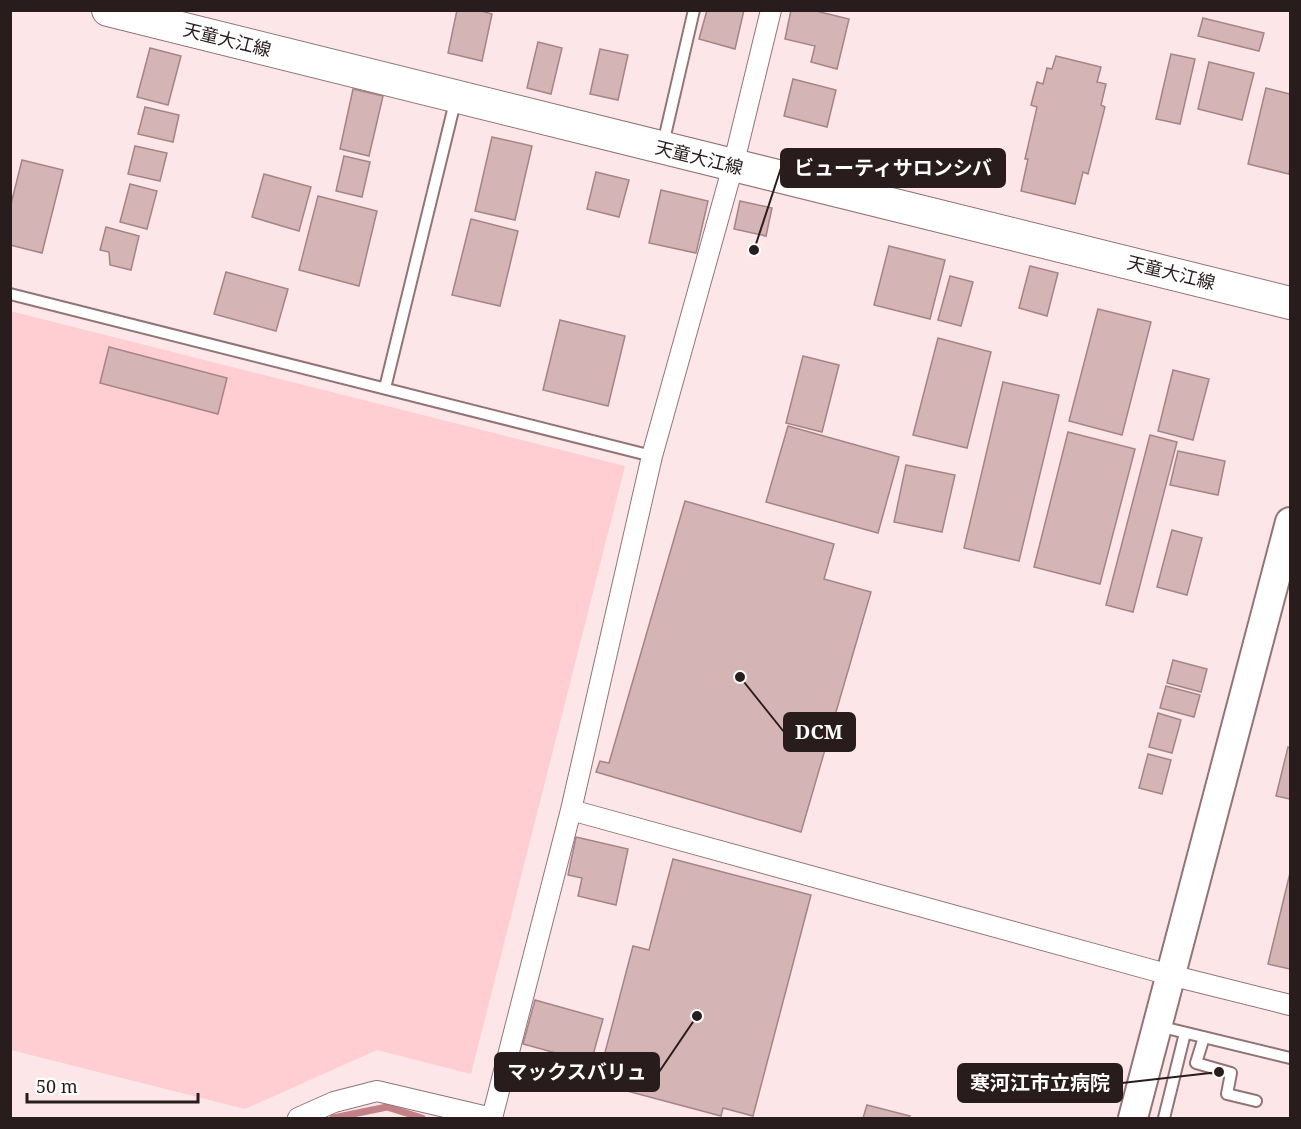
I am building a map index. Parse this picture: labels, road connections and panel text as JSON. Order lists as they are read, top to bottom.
{
  "streets": {
    "main road": ["天童大江線"]
  },
  "places": [
    "ビューティサロンシバ",
    "DCM",
    "マックスバリュ",
    "寒河江市立病院"
  ],
  "scale_bar": "50 m"
}
